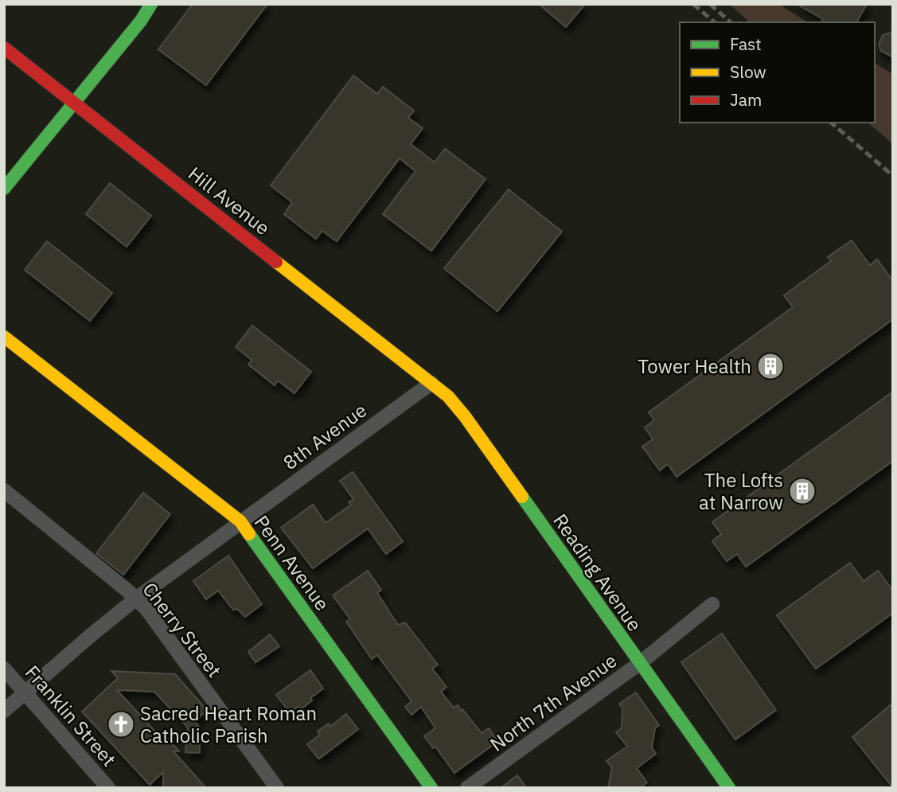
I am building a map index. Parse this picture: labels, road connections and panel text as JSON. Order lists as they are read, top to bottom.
{
  "streets": {
    "street": [
      "Hill Avenue",
      "8th Avenue",
      "Penn Avenue",
      "Reading Avenue",
      "Cherry Street",
      "North 7th Avenue",
      "Franklin Street"
    ]
  },
  "crossings": [
    ["Hill Avenue", "8th Avenue"],
    ["Hill Avenue", "Reading Avenue"],
    ["8th Avenue", "Penn Avenue"],
    ["8th Avenue", "Reading Avenue"],
    ["8th Avenue", "Cherry Street"],
    ["8th Avenue", "Franklin Street"],
    ["Reading Avenue", "North 7th Avenue"]
  ],
  "places": {
    "building": ["Tower Health", "The Lofts at Narrow"],
    "church": ["Sacred Heart Roman Catholic Parish"]
  },
  "legend": ["Fast", "Slow", "Jam"]
}
